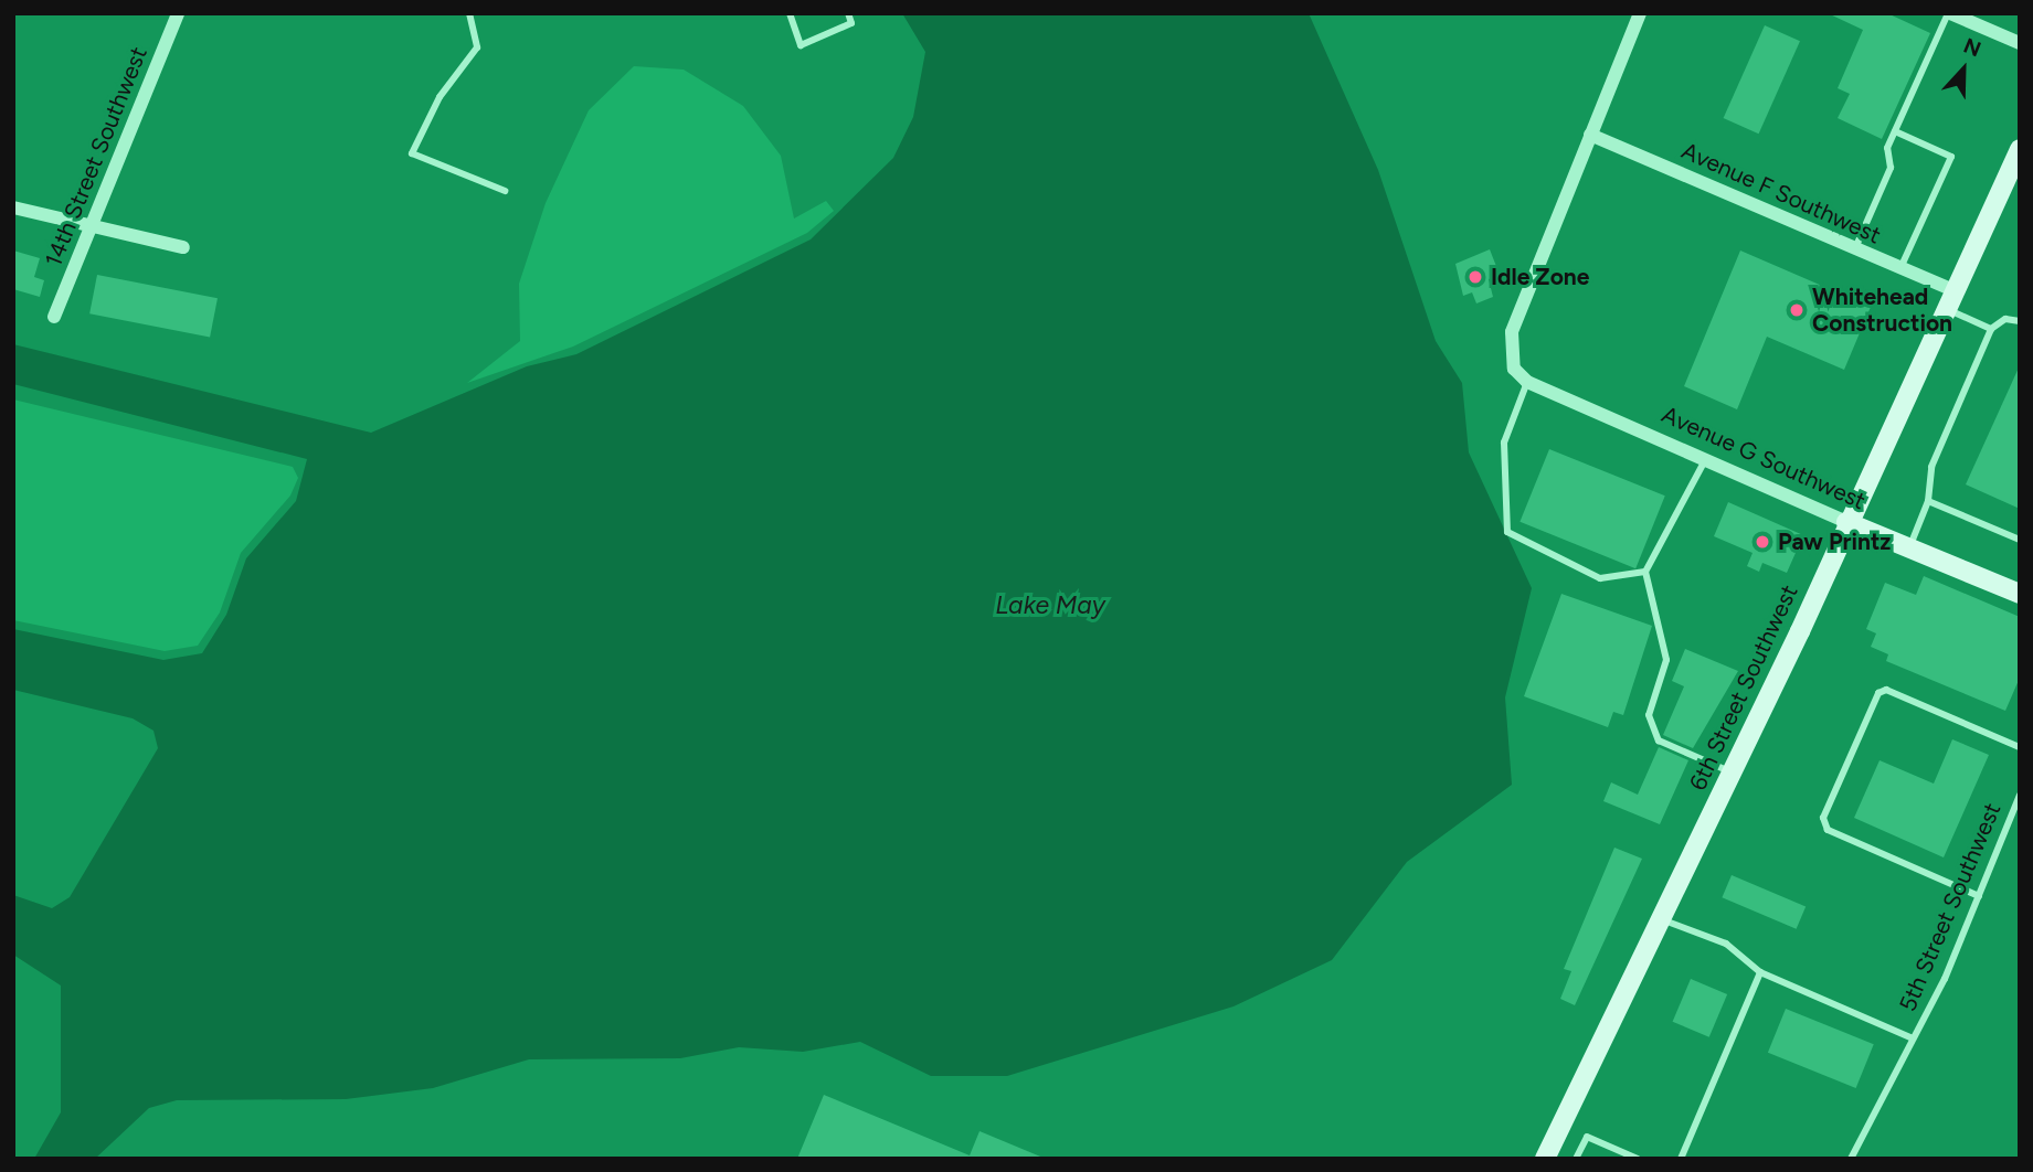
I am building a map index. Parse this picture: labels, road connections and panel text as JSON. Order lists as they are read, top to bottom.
{
  "streets": {
    "street": [
      "14th Street Southwest",
      "Avenue F Southwest",
      "Avenue G Southwest",
      "6th Street Southwest"
    ],
    "lane": ["5th Street Southwest"]
  },
  "crossings": [
    ["Avenue F Southwest", "6th Street Southwest"],
    ["Avenue G Southwest", "6th Street Southwest"]
  ],
  "water": ["Lake May"],
  "places": ["Idle Zone", "Whitehead Construction", "Paw Printz"],
  "north": "top"
}
